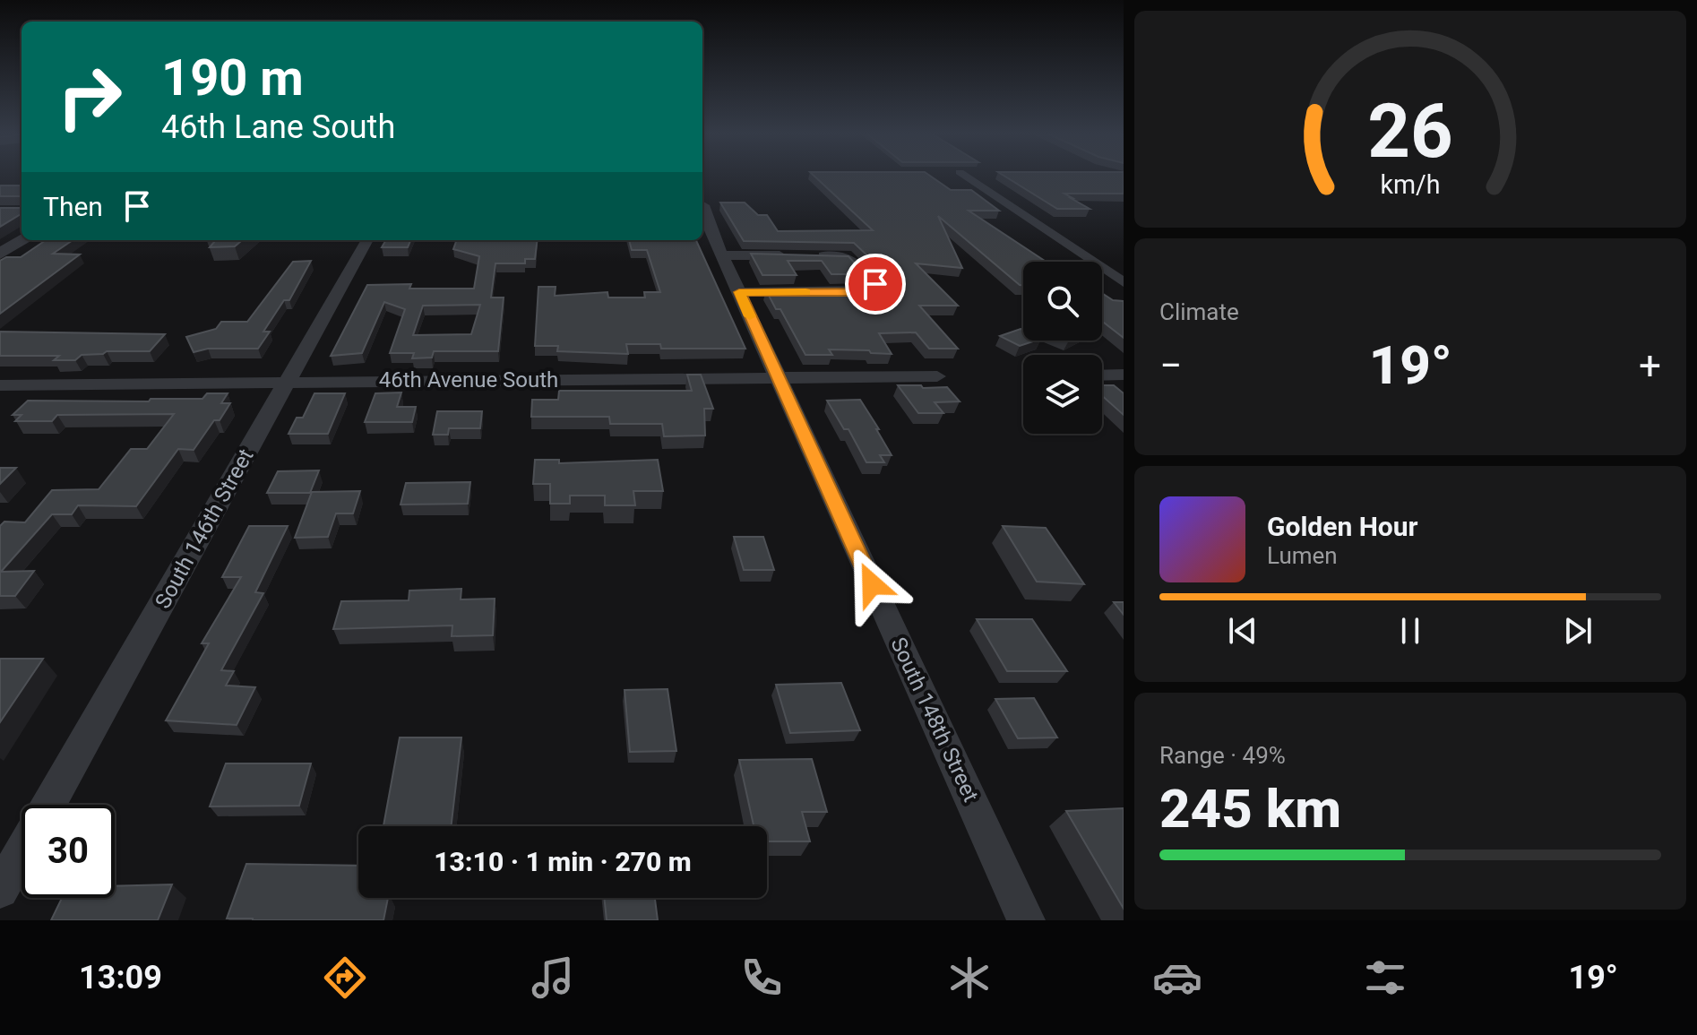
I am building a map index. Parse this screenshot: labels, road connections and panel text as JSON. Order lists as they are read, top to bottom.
{
  "streets": {
    "street": ["46th Avenue South", "South 146th Street", "South 148th Street"]
  },
  "crossings": [
    ["46th Avenue South", "South 146th Street"],
    ["46th Avenue South", "South 148th Street"]
  ],
  "page": {
    "turn": ["190 m", "46th Lane South"],
    "then": "Then",
    "tile": [
      "Climate",
      ["Range · 49%", "245 km"]
    ],
    "heat": ["−", "19°", "+"],
    "song": ["Golden Hour", "Lumen"],
    "limit": "30",
    "trip": "13:10 · 1 min · 270 m",
    "tabs": ["13:09", "19°"],
    "gauge": ["26", "km/h"]
  }
}
